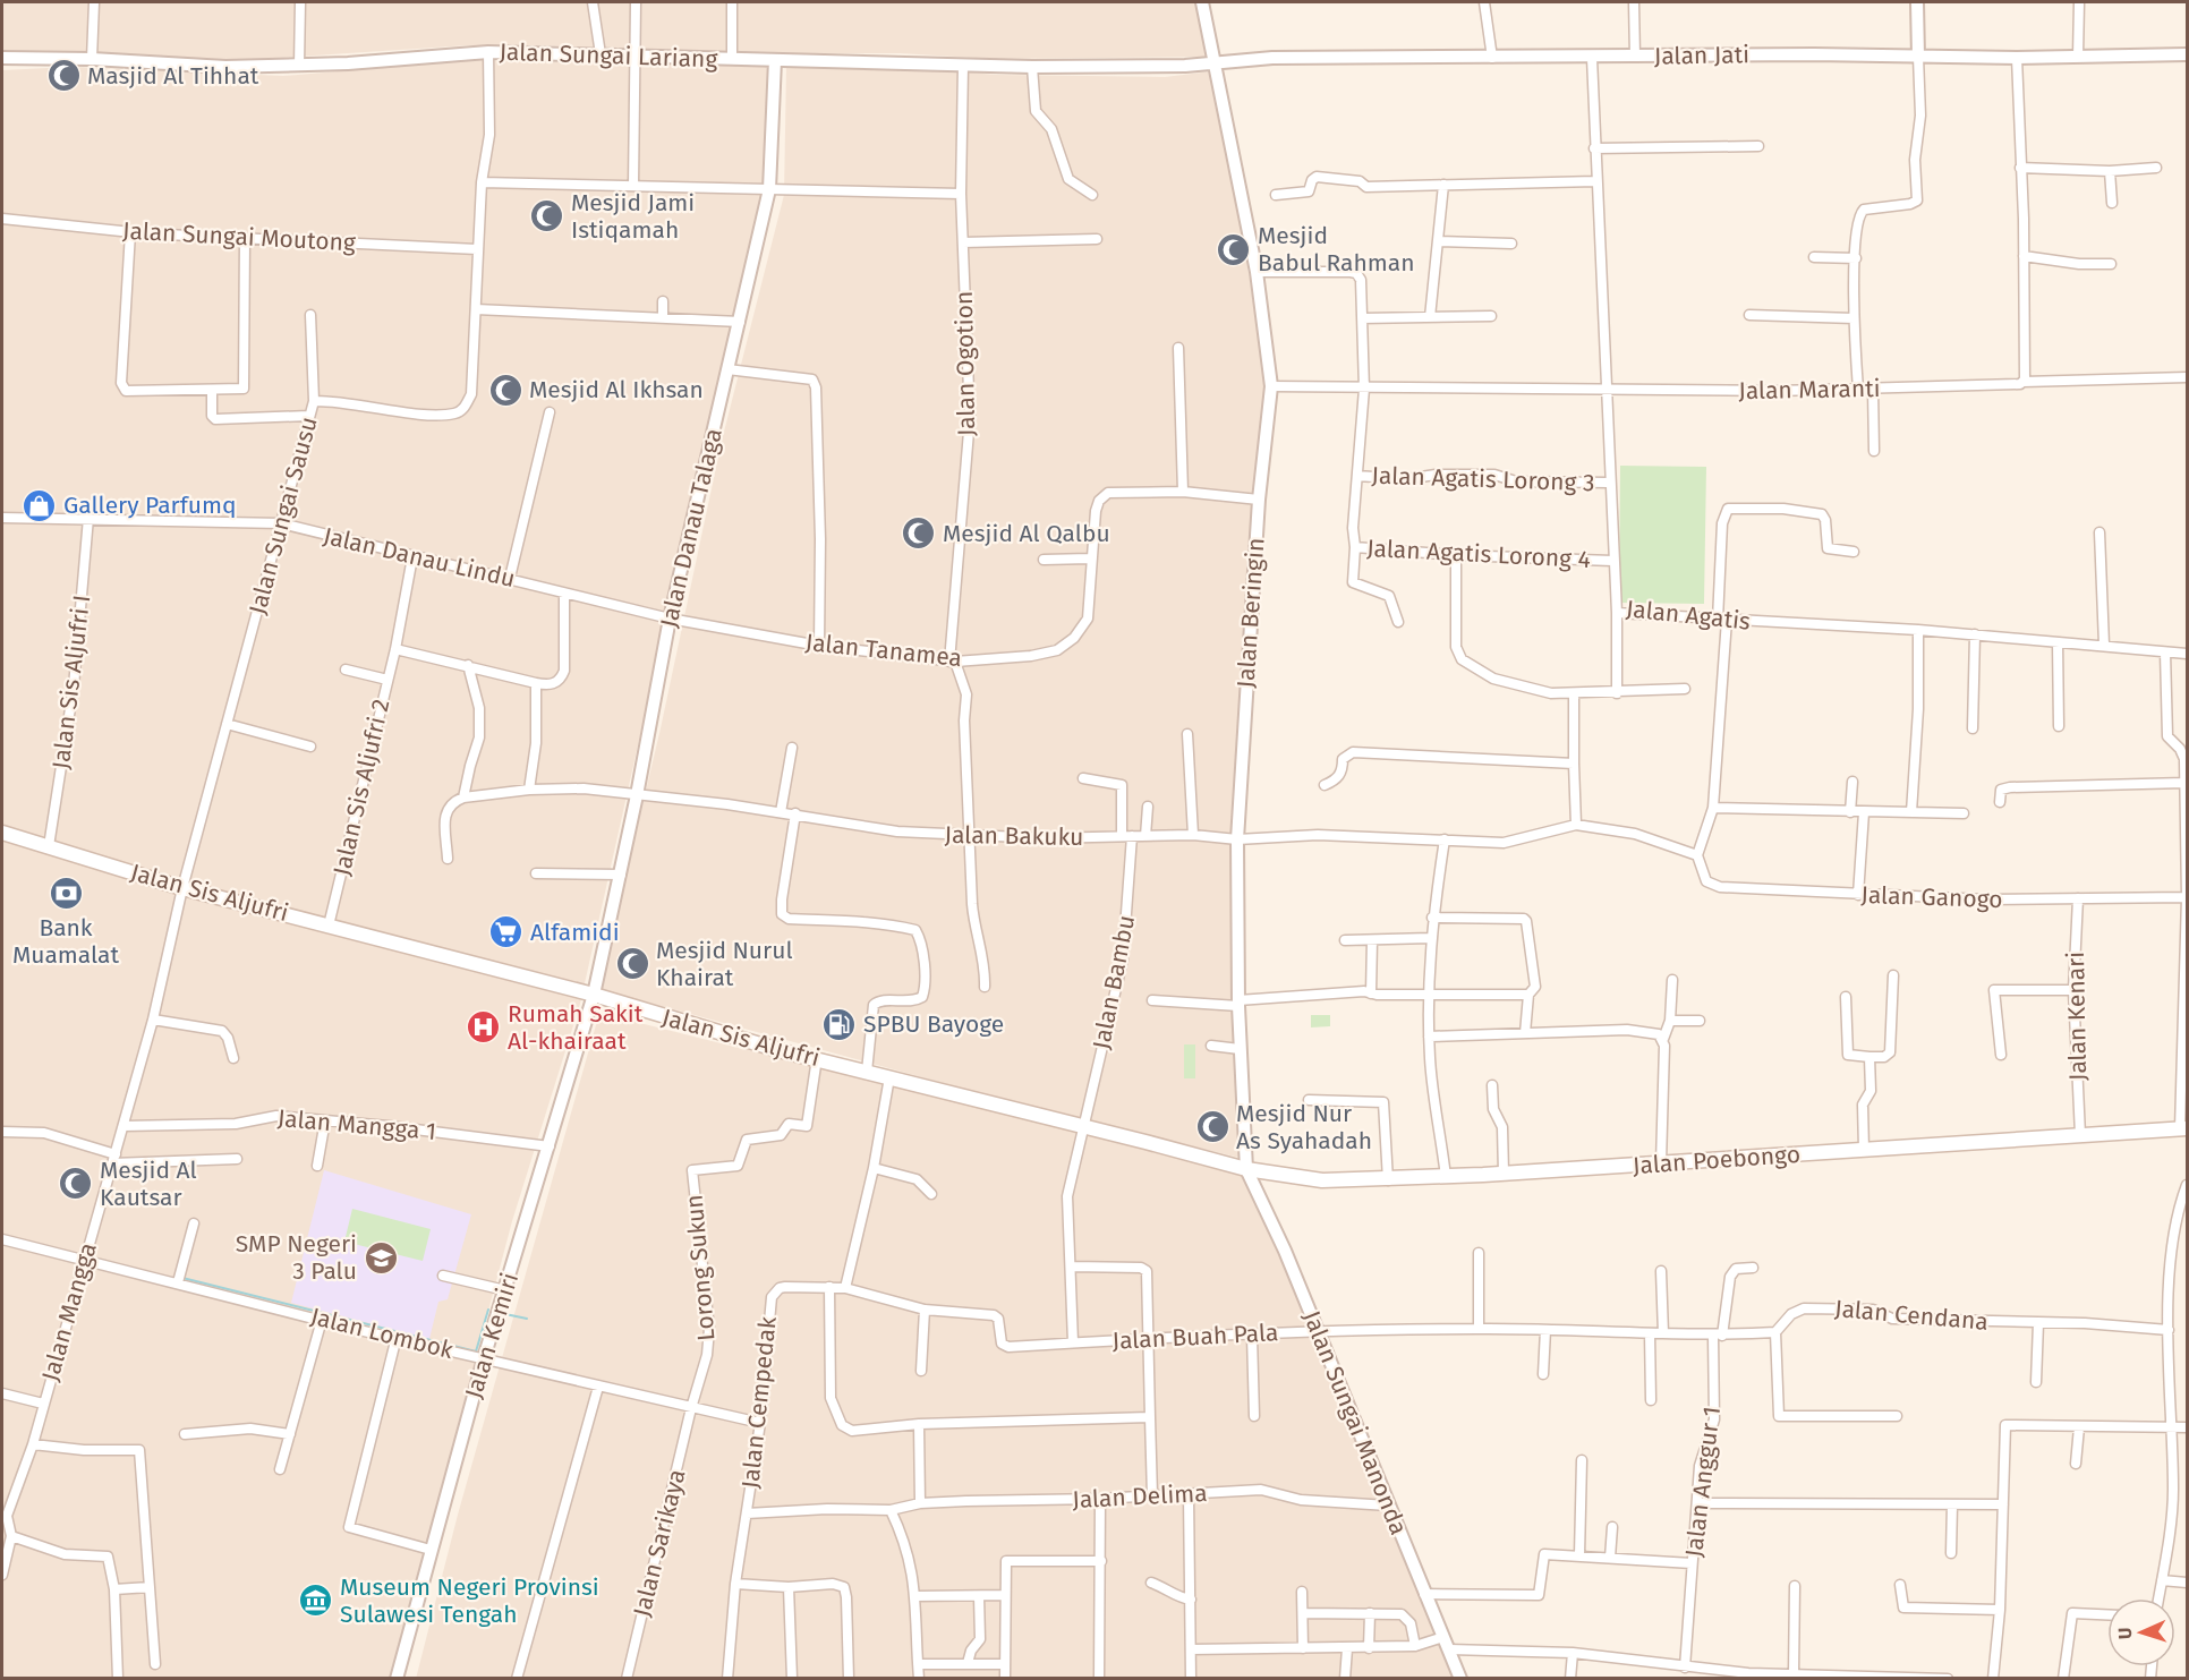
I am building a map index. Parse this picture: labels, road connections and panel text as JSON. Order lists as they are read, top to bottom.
{
  "streets": {
    "main road": ["Jalan Sis Aljufri", "Jalan Poebongo"],
    "street": [
      "Jalan Sungai Lariang",
      "Jalan Jati",
      "Jalan Sungai Moutong",
      "Jalan Ogotion",
      "Jalan Maranti",
      "Jalan Agatis Lorong 3",
      "Jalan Sungai Sausu",
      "Jalan Danau Talaga",
      "Jalan Agatis Lorong 4",
      "Jalan Danau Lindu",
      "Jalan Beringin",
      "Jalan Agatis",
      "Jalan Tanamea",
      "Jalan Sis Aljufri I",
      "Jalan Sis Aljufri 2",
      "Jalan Bakuku",
      "Jalan Ganogo",
      "Jalan Bambu",
      "Jalan Kenari",
      "Jalan Mangga 1",
      "Lorong Sukun",
      "Jalan Mangga",
      "Jalan Cendana",
      "Jalan Lombok",
      "Jalan Kemiri",
      "Jalan Buah Pala",
      "Jalan Cempedak",
      "Jalan Sungai Manonda",
      "Jalan Anggur 1",
      "Jalan Delima",
      "Jalan Sarikaya"
    ]
  },
  "crossings": [
    ["Jalan Sungai Lariang", "Jalan Jati"],
    ["Jalan Sungai Lariang", "Jalan Ogotion"],
    ["Jalan Sungai Lariang", "Jalan Sungai Sausu"],
    ["Jalan Sungai Lariang", "Jalan Danau Talaga"],
    ["Jalan Sungai Lariang", "Jalan Beringin"],
    ["Jalan Jati", "Jalan Beringin"],
    ["Jalan Jati", "Jalan Agatis"],
    ["Jalan Sungai Moutong", "Jalan Sungai Sausu"],
    ["Jalan Ogotion", "Jalan Tanamea"],
    ["Jalan Maranti", "Jalan Agatis Lorong 4"],
    ["Jalan Maranti", "Jalan Beringin"],
    ["Jalan Maranti", "Jalan Agatis"],
    ["Jalan Agatis Lorong 3", "Jalan Agatis Lorong 4"],
    ["Jalan Agatis Lorong 3", "Jalan Agatis"],
    ["Jalan Sungai Sausu", "Jalan Danau Lindu"],
    ["Jalan Sungai Sausu", "Jalan Sis Aljufri"],
    ["Jalan Sungai Sausu", "Jalan Mangga"],
    ["Jalan Danau Talaga", "Jalan Danau Lindu"],
    ["Jalan Danau Talaga", "Jalan Tanamea"],
    ["Jalan Danau Talaga", "Jalan Bakuku"],
    ["Jalan Danau Talaga", "Jalan Sis Aljufri"],
    ["Jalan Danau Talaga", "Jalan Kemiri"],
    ["Jalan Agatis Lorong 4", "Jalan Beringin"],
    ["Jalan Agatis Lorong 4", "Jalan Agatis"],
    ["Jalan Danau Lindu", "Jalan Tanamea"],
    ["Jalan Danau Lindu", "Jalan Sis Aljufri I"],
    ["Jalan Danau Lindu", "Jalan Sis Aljufri 2"],
    ["Jalan Beringin", "Jalan Tanamea"],
    ["Jalan Beringin", "Jalan Bakuku"],
    ["Jalan Beringin", "Jalan Sis Aljufri"],
    ["Jalan Beringin", "Jalan Poebongo"],
    ["Jalan Beringin", "Jalan Sungai Manonda"],
    ["Jalan Sis Aljufri I", "Jalan Sis Aljufri"],
    ["Jalan Sis Aljufri 2", "Jalan Sis Aljufri"],
    ["Jalan Bakuku", "Jalan Ganogo"],
    ["Jalan Bakuku", "Jalan Bambu"],
    ["Jalan Sis Aljufri", "Jalan Bambu"],
    ["Jalan Sis Aljufri", "Jalan Poebongo"],
    ["Jalan Sis Aljufri", "Lorong Sukun"],
    ["Jalan Sis Aljufri", "Jalan Mangga"],
    ["Jalan Sis Aljufri", "Jalan Kemiri"],
    ["Jalan Sis Aljufri", "Jalan Sungai Manonda"],
    ["Jalan Ganogo", "Jalan Kenari"],
    ["Jalan Kenari", "Jalan Poebongo"],
    ["Jalan Mangga 1", "Jalan Mangga"],
    ["Jalan Mangga 1", "Jalan Kemiri"],
    ["Jalan Poebongo", "Jalan Sungai Manonda"],
    ["Lorong Sukun", "Jalan Lombok"],
    ["Lorong Sukun", "Jalan Sarikaya"],
    ["Jalan Mangga", "Jalan Lombok"],
    ["Jalan Lombok", "Jalan Kemiri"],
    ["Jalan Lombok", "Jalan Cempedak"],
    ["Jalan Lombok", "Jalan Sarikaya"],
    ["Jalan Buah Pala", "Jalan Cempedak"],
    ["Jalan Buah Pala", "Jalan Sungai Manonda"],
    ["Jalan Cempedak", "Jalan Delima"],
    ["Jalan Sungai Manonda", "Jalan Delima"]
  ],
  "places": {
    "mosque": [
      "Masjid Al Tihhat",
      "Mesjid Jami Istiqamah",
      "Mesjid Babul Rahman",
      "Mesjid Al Ikhsan",
      "Mesjid Al Qalbu",
      "Mesjid Nurul Khairat",
      "Mesjid Nur As Syahadah",
      "Mesjid Al Kautsar"
    ],
    "shop": ["Gallery Parfumq"],
    "bank": ["Bank Muamalat"],
    "supermarket": ["Alfamidi"],
    "fuel station": ["SPBU Bayoge"],
    "hospital": ["Rumah Sakit Al-khairaat"],
    "school or university": ["SMP Negeri 3 Palu"],
    "museum": ["Museum Negeri Provinsi Sulawesi Tengah"]
  },
  "north": "left"
}
